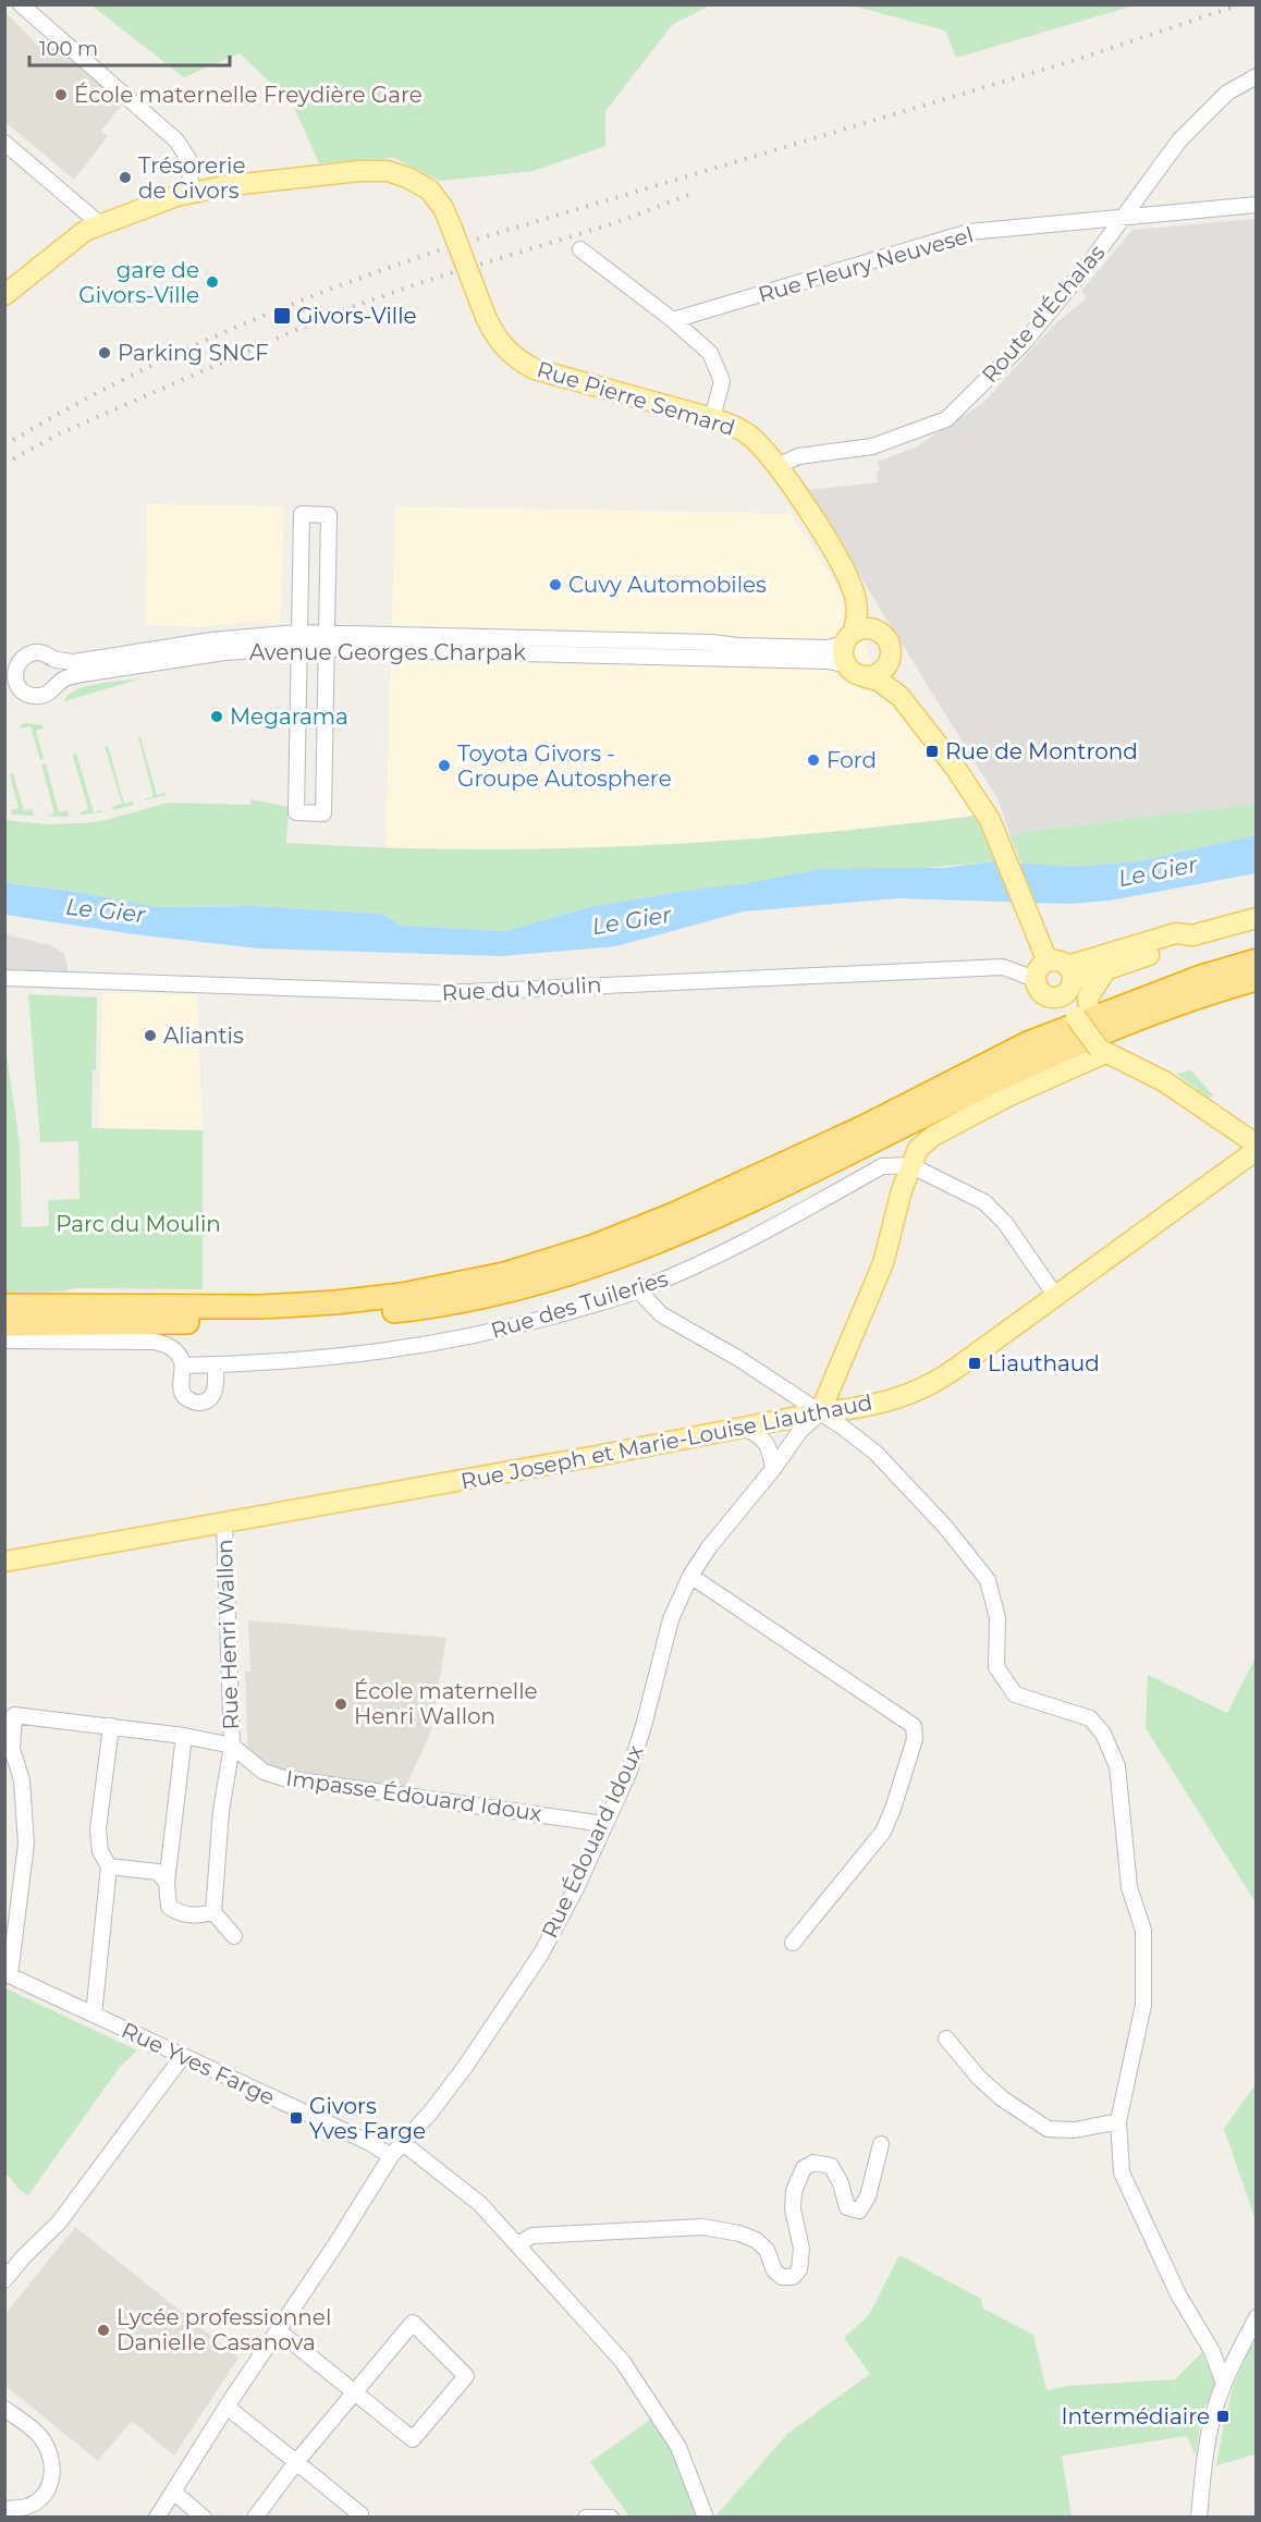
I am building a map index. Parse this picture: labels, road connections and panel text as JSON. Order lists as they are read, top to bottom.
{
  "streets": {
    "main road": ["Rue Pierre Semard", "Rue Joseph et Marie-Louise Liauthaud"],
    "street": [
      "Rue Fleury Neuvesel",
      "Route d'Échalas",
      "Avenue Georges Charpak",
      "Rue du Moulin",
      "Rue des Tuileries",
      "Rue Henri Wallon",
      "Impasse Édouard Idoux",
      "Rue Édouard Idoux",
      "Rue Yves Farge"
    ]
  },
  "crossings": [
    ["Rue Fleury Neuvesel", "Route d'Échalas"],
    ["Route d'Échalas", "Rue Pierre Semard"],
    ["Rue Pierre Semard", "Avenue Georges Charpak"],
    ["Rue Joseph et Marie-Louise Liauthaud", "Rue Henri Wallon"],
    ["Rue Joseph et Marie-Louise Liauthaud", "Rue Édouard Idoux"],
    ["Rue Henri Wallon", "Impasse Édouard Idoux"],
    ["Impasse Édouard Idoux", "Rue Édouard Idoux"],
    ["Rue Édouard Idoux", "Rue Yves Farge"]
  ],
  "water": ["Le Gier"],
  "parks": ["Parc du Moulin"],
  "places": {
    "other": [
      "École maternelle Freydière Gare",
      "Trésorerie de Givors",
      "gare de Givors-Ville",
      "Parking SNCF",
      "Cuvy Automobiles",
      "Megarama",
      "Ford",
      "Toyota Givors - Groupe Autosphere",
      "Aliantis",
      "École maternelle Henri Wallon",
      "Lycée professionnel Danielle Casanova"
    ],
    "transit": [
      "Givors-Ville",
      "Rue de Montrond",
      "Liauthaud",
      "Givors Yves Farge",
      "Intermédiaire"
    ]
  },
  "scale_bar": "100 m"
}
